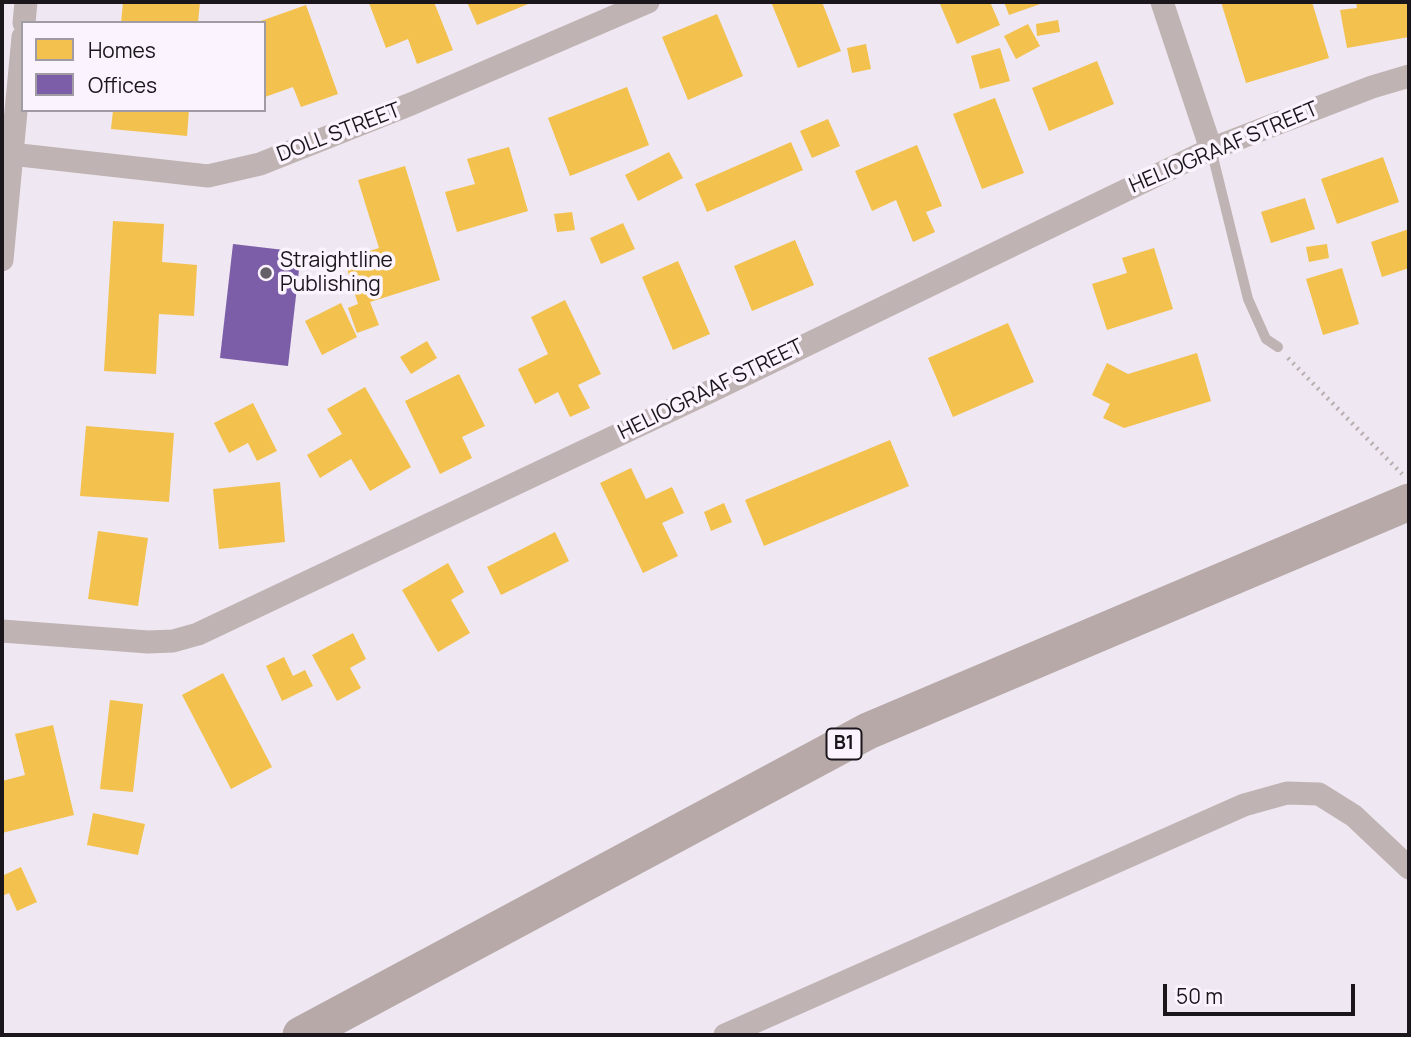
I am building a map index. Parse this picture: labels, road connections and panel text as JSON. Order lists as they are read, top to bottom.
{
  "streets": {
    "highway": ["B1"],
    "street": ["DOLL STREET", "HELIOGRAAF STREET"]
  },
  "places": ["Straightline Publishing"],
  "legend": ["Homes", "Offices"],
  "scale_bar": "50 m"
}
